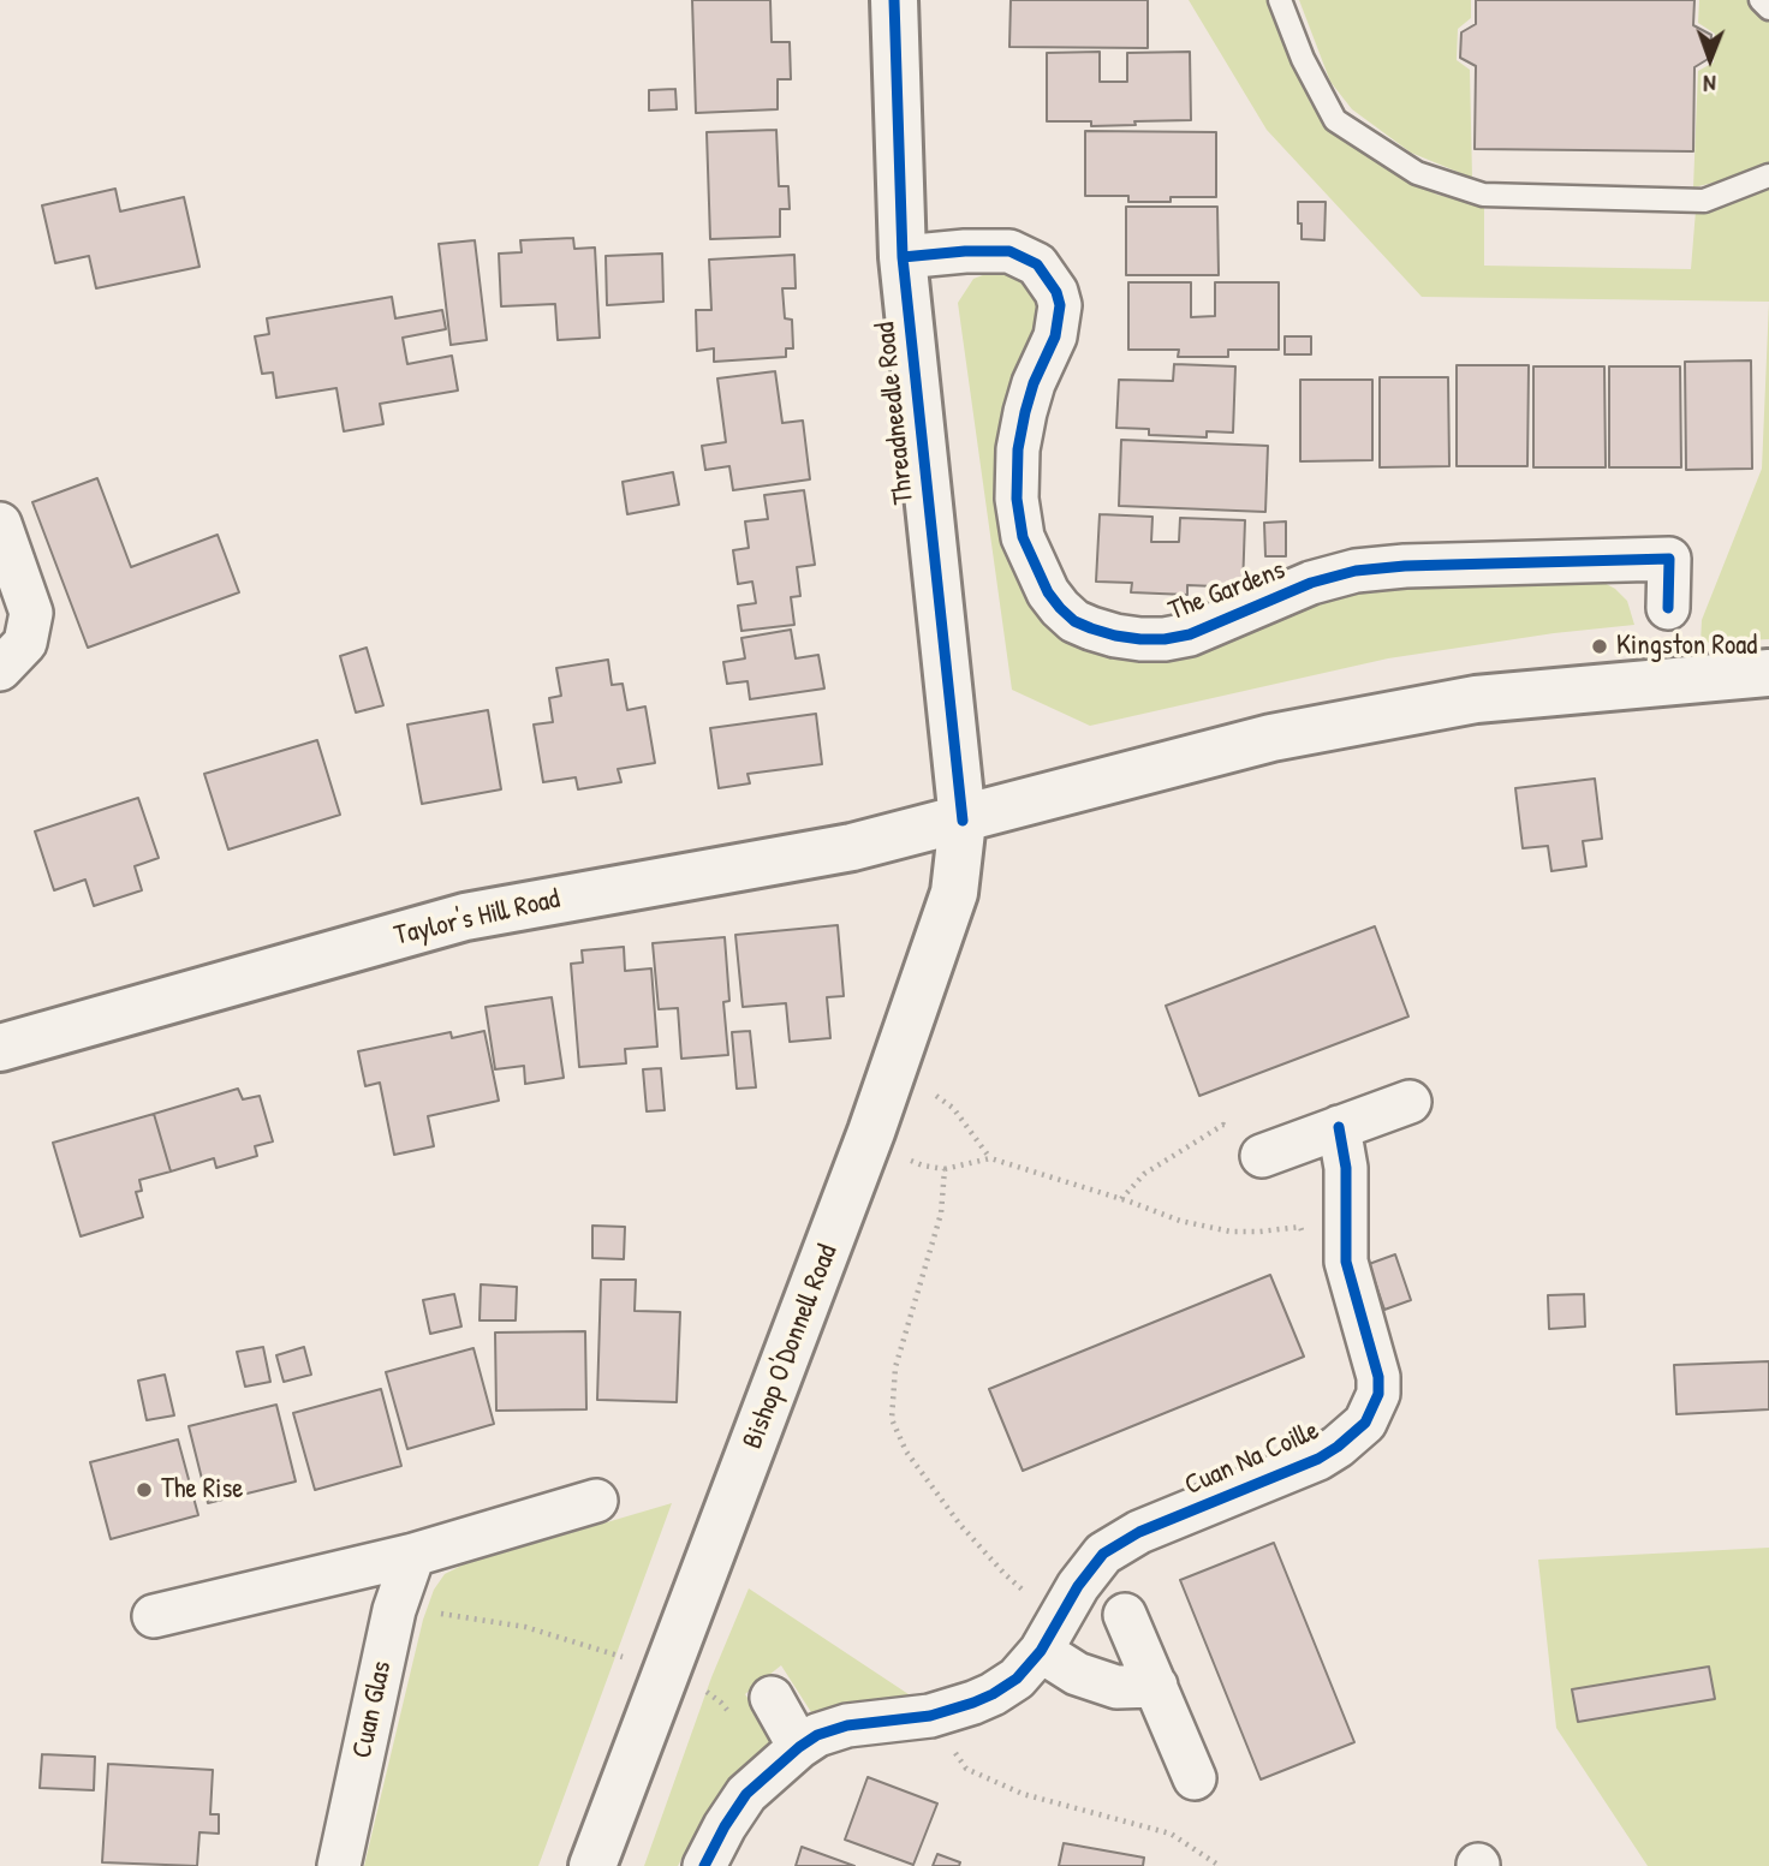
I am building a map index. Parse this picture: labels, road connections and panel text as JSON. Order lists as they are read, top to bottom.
{
  "streets": {
    "main road": ["Threadneedle Road", "Taylor's Hill Road", "Bishop O'Donnell Road"],
    "street": ["The Gardens", "Cuan Na Coille", "Cuan Glas"]
  },
  "crossings": [
    ["Threadneedle Road", "The Gardens"],
    ["Threadneedle Road", "Taylor's Hill Road"],
    ["Threadneedle Road", "Bishop O'Donnell Road"],
    ["Taylor's Hill Road", "Bishop O'Donnell Road"]
  ],
  "places": ["Kingston Road", "The Rise"],
  "north": "bottom"
}
